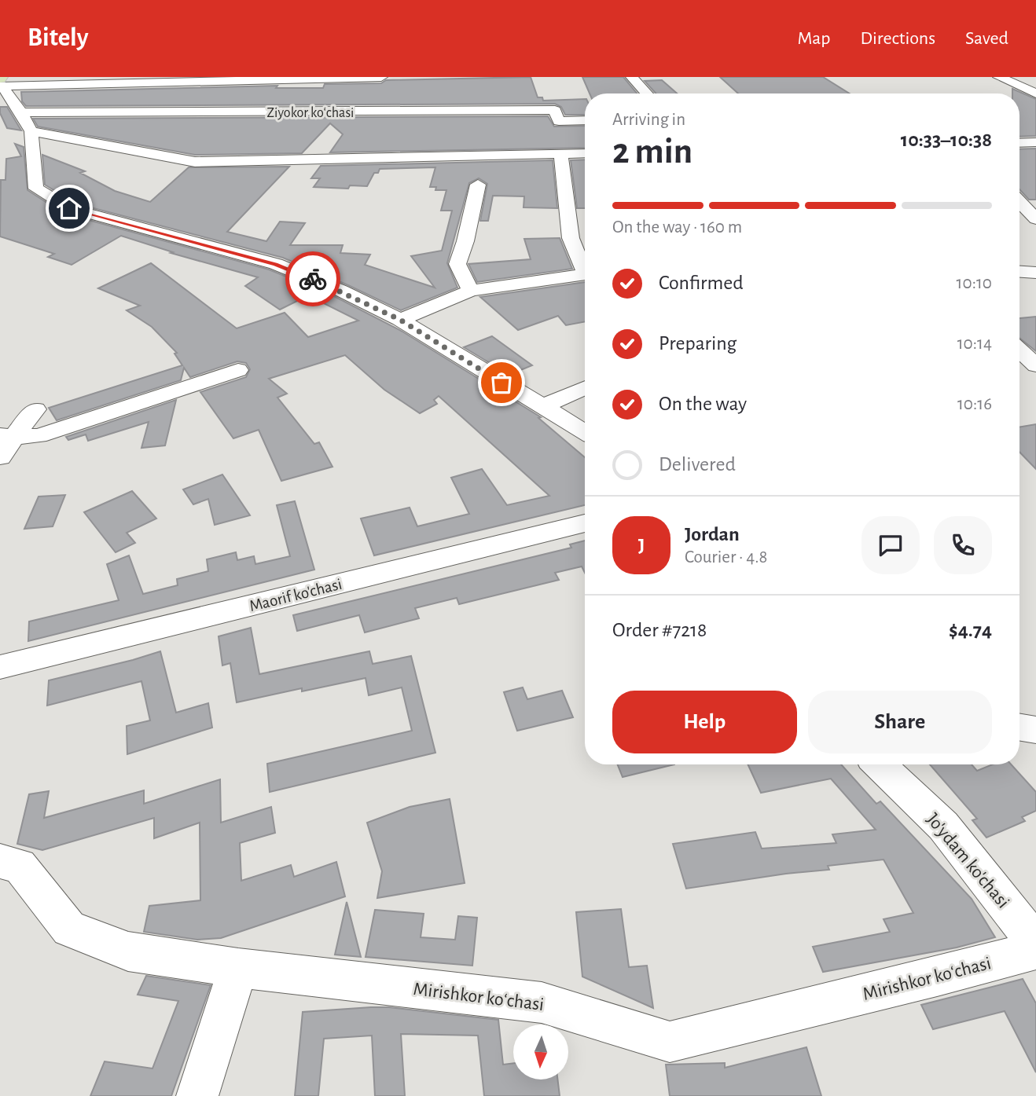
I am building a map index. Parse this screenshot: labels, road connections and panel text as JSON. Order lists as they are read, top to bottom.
{
  "streets": {
    "street": [
      "Ziyokor koʻchasi",
      "Maorif ko'chasi",
      "Jo'ydam ko'chasi",
      "Mirishkor koʻchasi"
    ]
  },
  "north": "bottom",
  "page": {
    "header": "Bitely",
    "nav": ["Map", "Directions", "Saved"],
    "heading": ["2 min", "Arriving in", "10:33–10:38"],
    "panel": [
      "Jordan",
      "Courier · 4.8",
      "Order #7218",
      "$4.74"
    ],
    "bar": "On the way · 160 m",
    "list": [
      ["Confirmed", "10:10"],
      ["Preparing", "10:14"],
      ["On the way", "10:16"],
      "Delivered"
    ],
    "round": "J",
    "buttons": ["Help", "Share"]
  }
}
